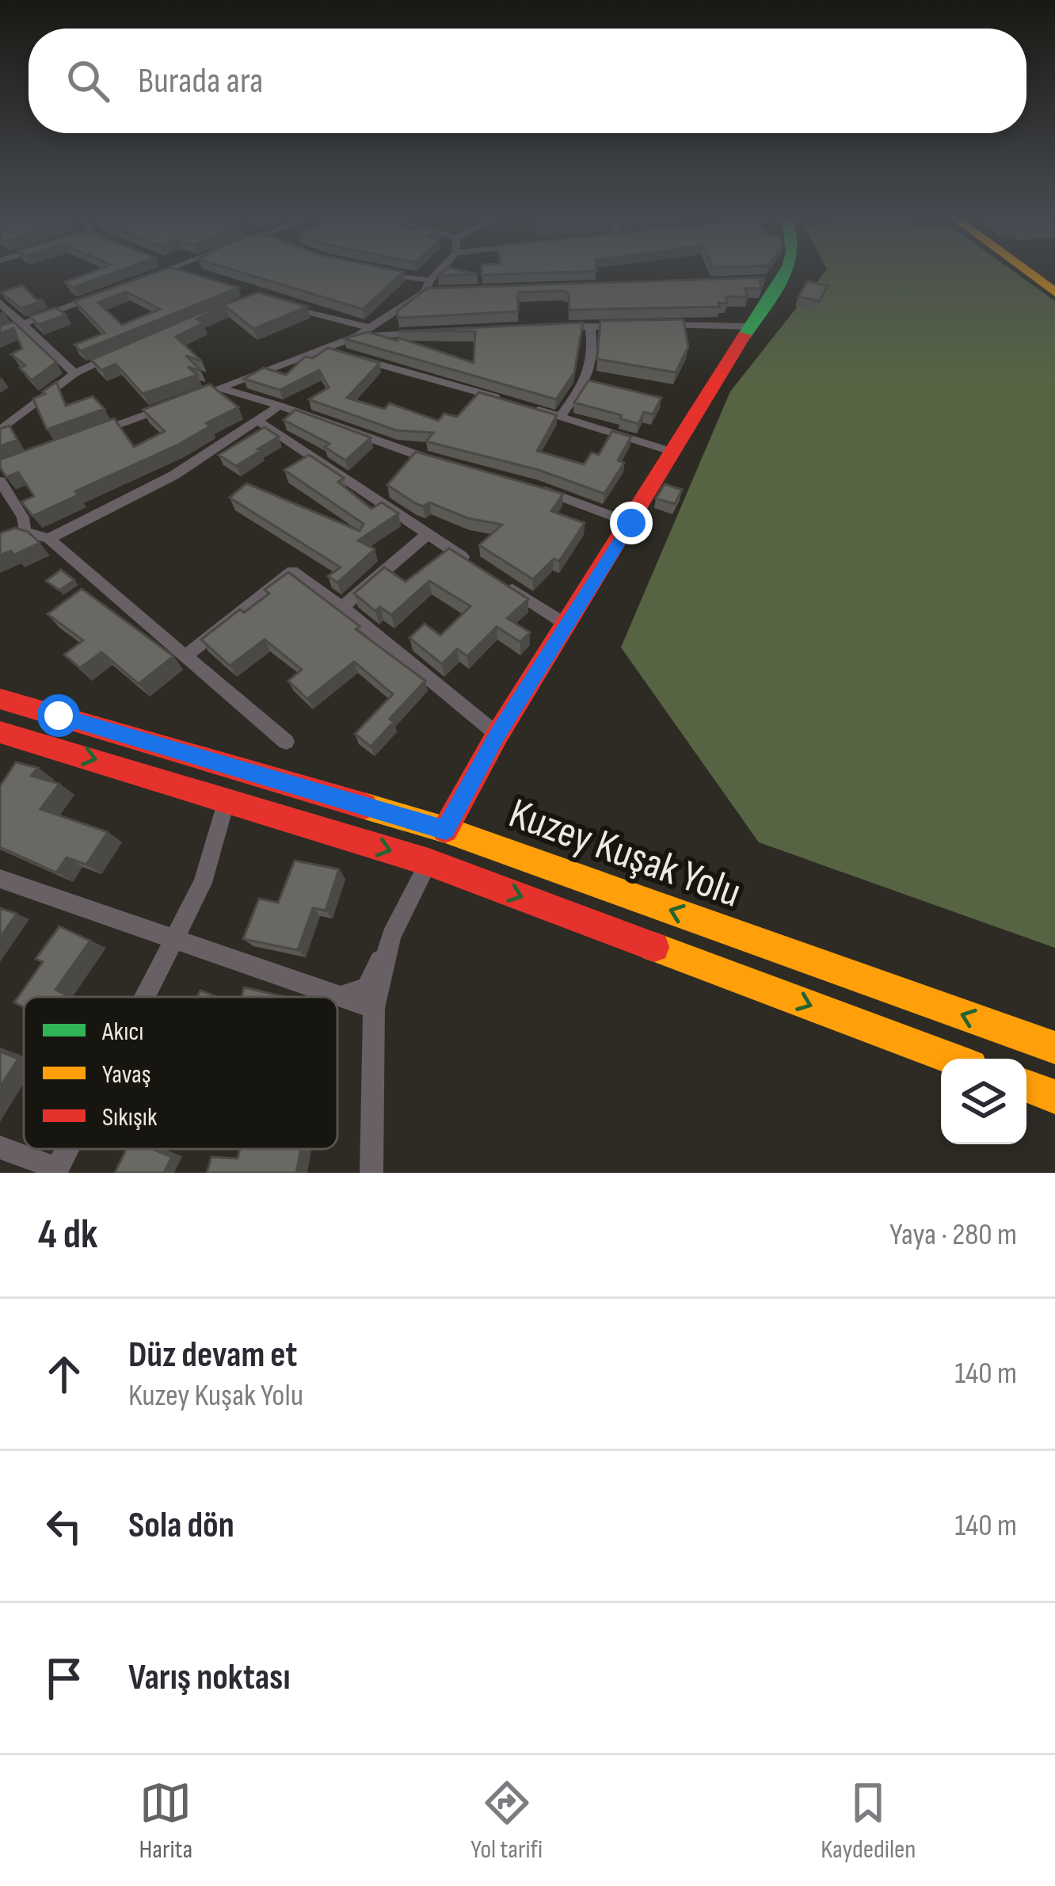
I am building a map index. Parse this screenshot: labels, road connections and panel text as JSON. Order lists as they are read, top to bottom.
{
  "streets": {
    "main road": ["Kuzey Kuşak Yolu"]
  },
  "legend": ["Akıcı", "Yavaş", "Sıkışık"],
  "page": {
    "search": "Burada ara",
    "heading": ["4 dk", "Yaya · 280 m"],
    "list": [
      ["Düz devam et", "Kuzey Kuşak Yolu", "140 m"],
      ["Sola dön", "140 m"],
      "Varış noktası"
    ],
    "nav": ["Harita", "Yol tarifi", "Kaydedilen"]
  }
}
